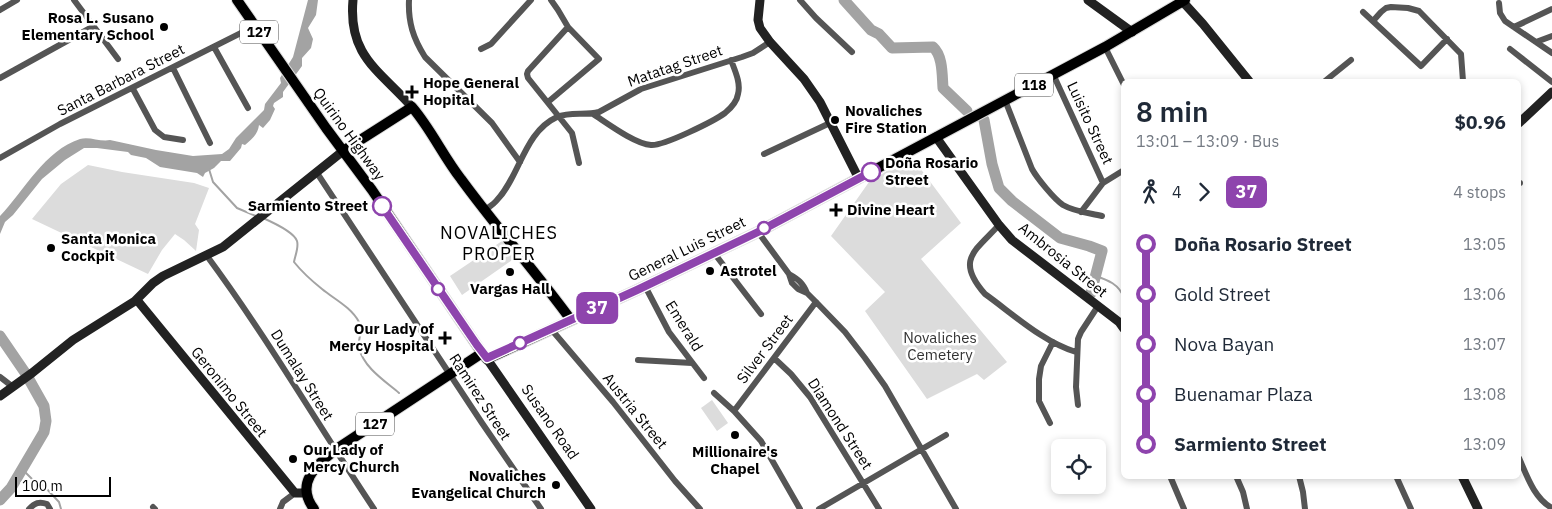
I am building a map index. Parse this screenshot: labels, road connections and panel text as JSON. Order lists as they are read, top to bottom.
{
  "streets": {
    "main road": [
      "127",
      "118",
      "Quirino Highway",
      "General Luis Street"
    ],
    "street": [
      "Matatag Street",
      "Santa Barbara Street",
      "Luisito Street",
      "Ambrosia Street",
      "Emerald",
      "Silver Street",
      "Dumalay Street",
      "Geronimo Street",
      "Ramirez Street",
      "Austria Street",
      "Susano Road",
      "Diamond Street"
    ]
  },
  "crossings": [
    ["127", "Quirino Highway"],
    ["127", "General Luis Street"],
    ["127", "Dumalay Street"],
    ["127", "Geronimo Street"],
    ["127", "Ramirez Street"],
    ["127", "Susano Road"],
    ["Santa Barbara Street", "Quirino Highway"],
    ["Luisito Street", "General Luis Street"],
    ["Quirino Highway", "General Luis Street"],
    ["Quirino Highway", "Susano Road"],
    ["General Luis Street", "Ambrosia Street"],
    ["General Luis Street", "Emerald"],
    ["General Luis Street", "Austria Street"],
    ["General Luis Street", "Susano Road"],
    ["Silver Street", "Diamond Street"]
  ],
  "districts": ["NOVALICHES PROPER"],
  "parks": ["Novaliches Cemetery"],
  "places": {
    "other": [
      "Rosa L. Susano Elementary School",
      "Novaliches Fire Station",
      "Doña Rosario Street",
      "Sarmiento Street",
      "Santa Monica Cockpit",
      "Astrotel",
      "Vargas Hall",
      "Millionaire's Chapel",
      "Our Lady of Mercy Church",
      "Novaliches Evangelical Church"
    ],
    "health": ["Hope General Hopital", "Divine Heart", "Our Lady of Mercy Hospital"]
  },
  "lines": ["bus line 37"],
  "scale_bar": "100 m",
  "page": {
    "on_map": "37",
    "heading": ["8 min", "13:01 – 13:09 · Bus", "$0.96"],
    "legs": ["4", "37", "4 stops"],
    "list": [
      {
        "name": "Doña Rosario Street",
        "value": "13:05"
      },
      {
        "name": "Gold Street",
        "value": "13:06"
      },
      {
        "name": "Nova Bayan",
        "value": "13:07"
      },
      {
        "name": "Buenamar Plaza",
        "value": "13:08"
      },
      {
        "name": "Sarmiento Street",
        "value": "13:09"
      }
    ],
    "scale": "100 m"
  }
}
